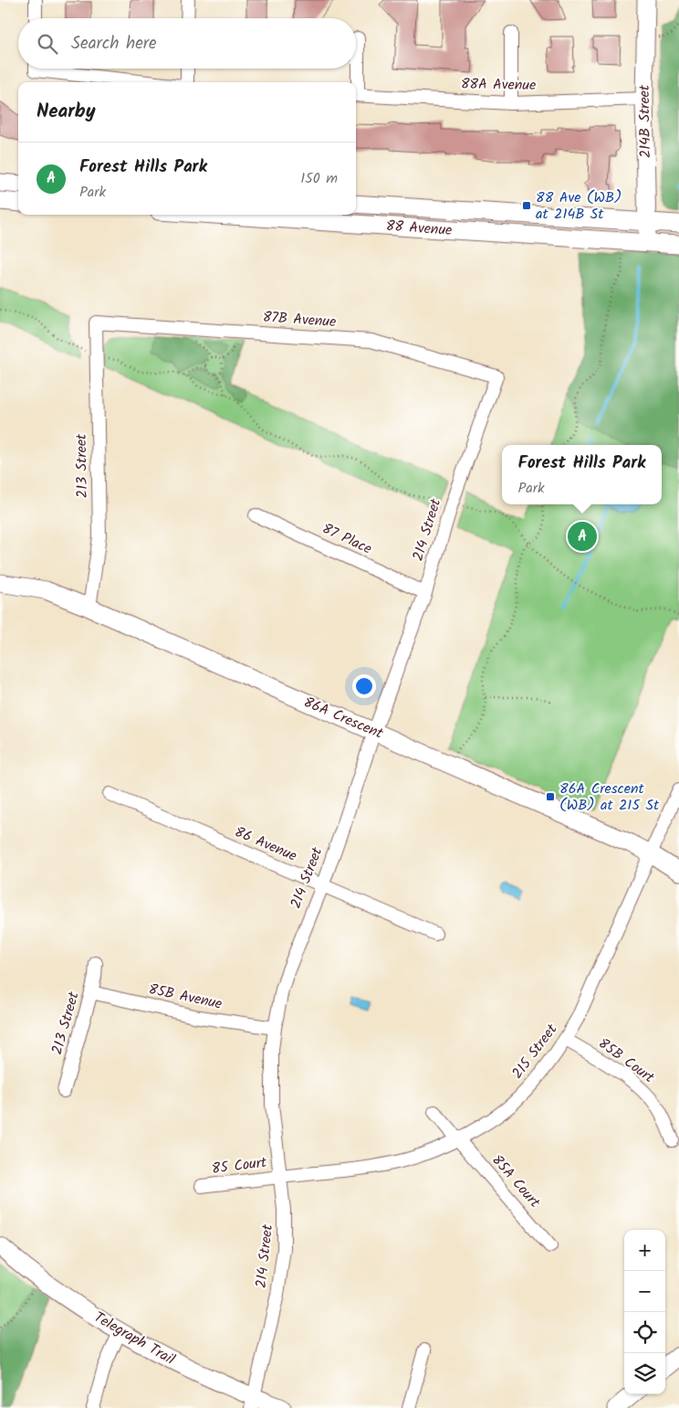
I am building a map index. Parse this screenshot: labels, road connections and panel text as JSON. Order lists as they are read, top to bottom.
{
  "streets": {
    "street": [
      "88A Avenue",
      "214B Street",
      "88 Avenue",
      "87B Avenue",
      "213 Street",
      "214 Street",
      "87 Place",
      "86A Crescent",
      "86 Avenue",
      "85B Avenue",
      "215 Street",
      "85B Court",
      "85 Court",
      "85A Court",
      "Telegraph Trail"
    ]
  },
  "crossings": [
    ["88A Avenue", "214B Street"],
    ["214B Street", "88 Avenue"],
    ["87B Avenue", "213 Street"],
    ["87B Avenue", "214 Street"],
    ["213 Street", "86A Crescent"],
    ["213 Street", "85B Avenue"],
    ["214 Street", "87 Place"],
    ["214 Street", "86A Crescent"],
    ["214 Street", "86 Avenue"],
    ["214 Street", "85B Avenue"],
    ["214 Street", "215 Street"],
    ["214 Street", "85 Court"],
    ["214 Street", "Telegraph Trail"],
    ["86A Crescent", "215 Street"],
    ["215 Street", "85B Court"],
    ["215 Street", "85 Court"],
    ["215 Street", "85A Court"]
  ],
  "places": {
    "transit": ["88 Ave (WB) at 214B St", "86A Crescent (WB) at 215 St"]
  },
  "page": {
    "search": "Search here",
    "heading": "Nearby",
    "list": [
      {
        "mark": "A",
        "name": "Forest Hills Park",
        "note": "Park",
        "value": "150 m"
      }
    ],
    "popup": ["Forest Hills Park", "Park"],
    "pins": "A",
    "map_buttons": ["+", "−"]
  }
}
